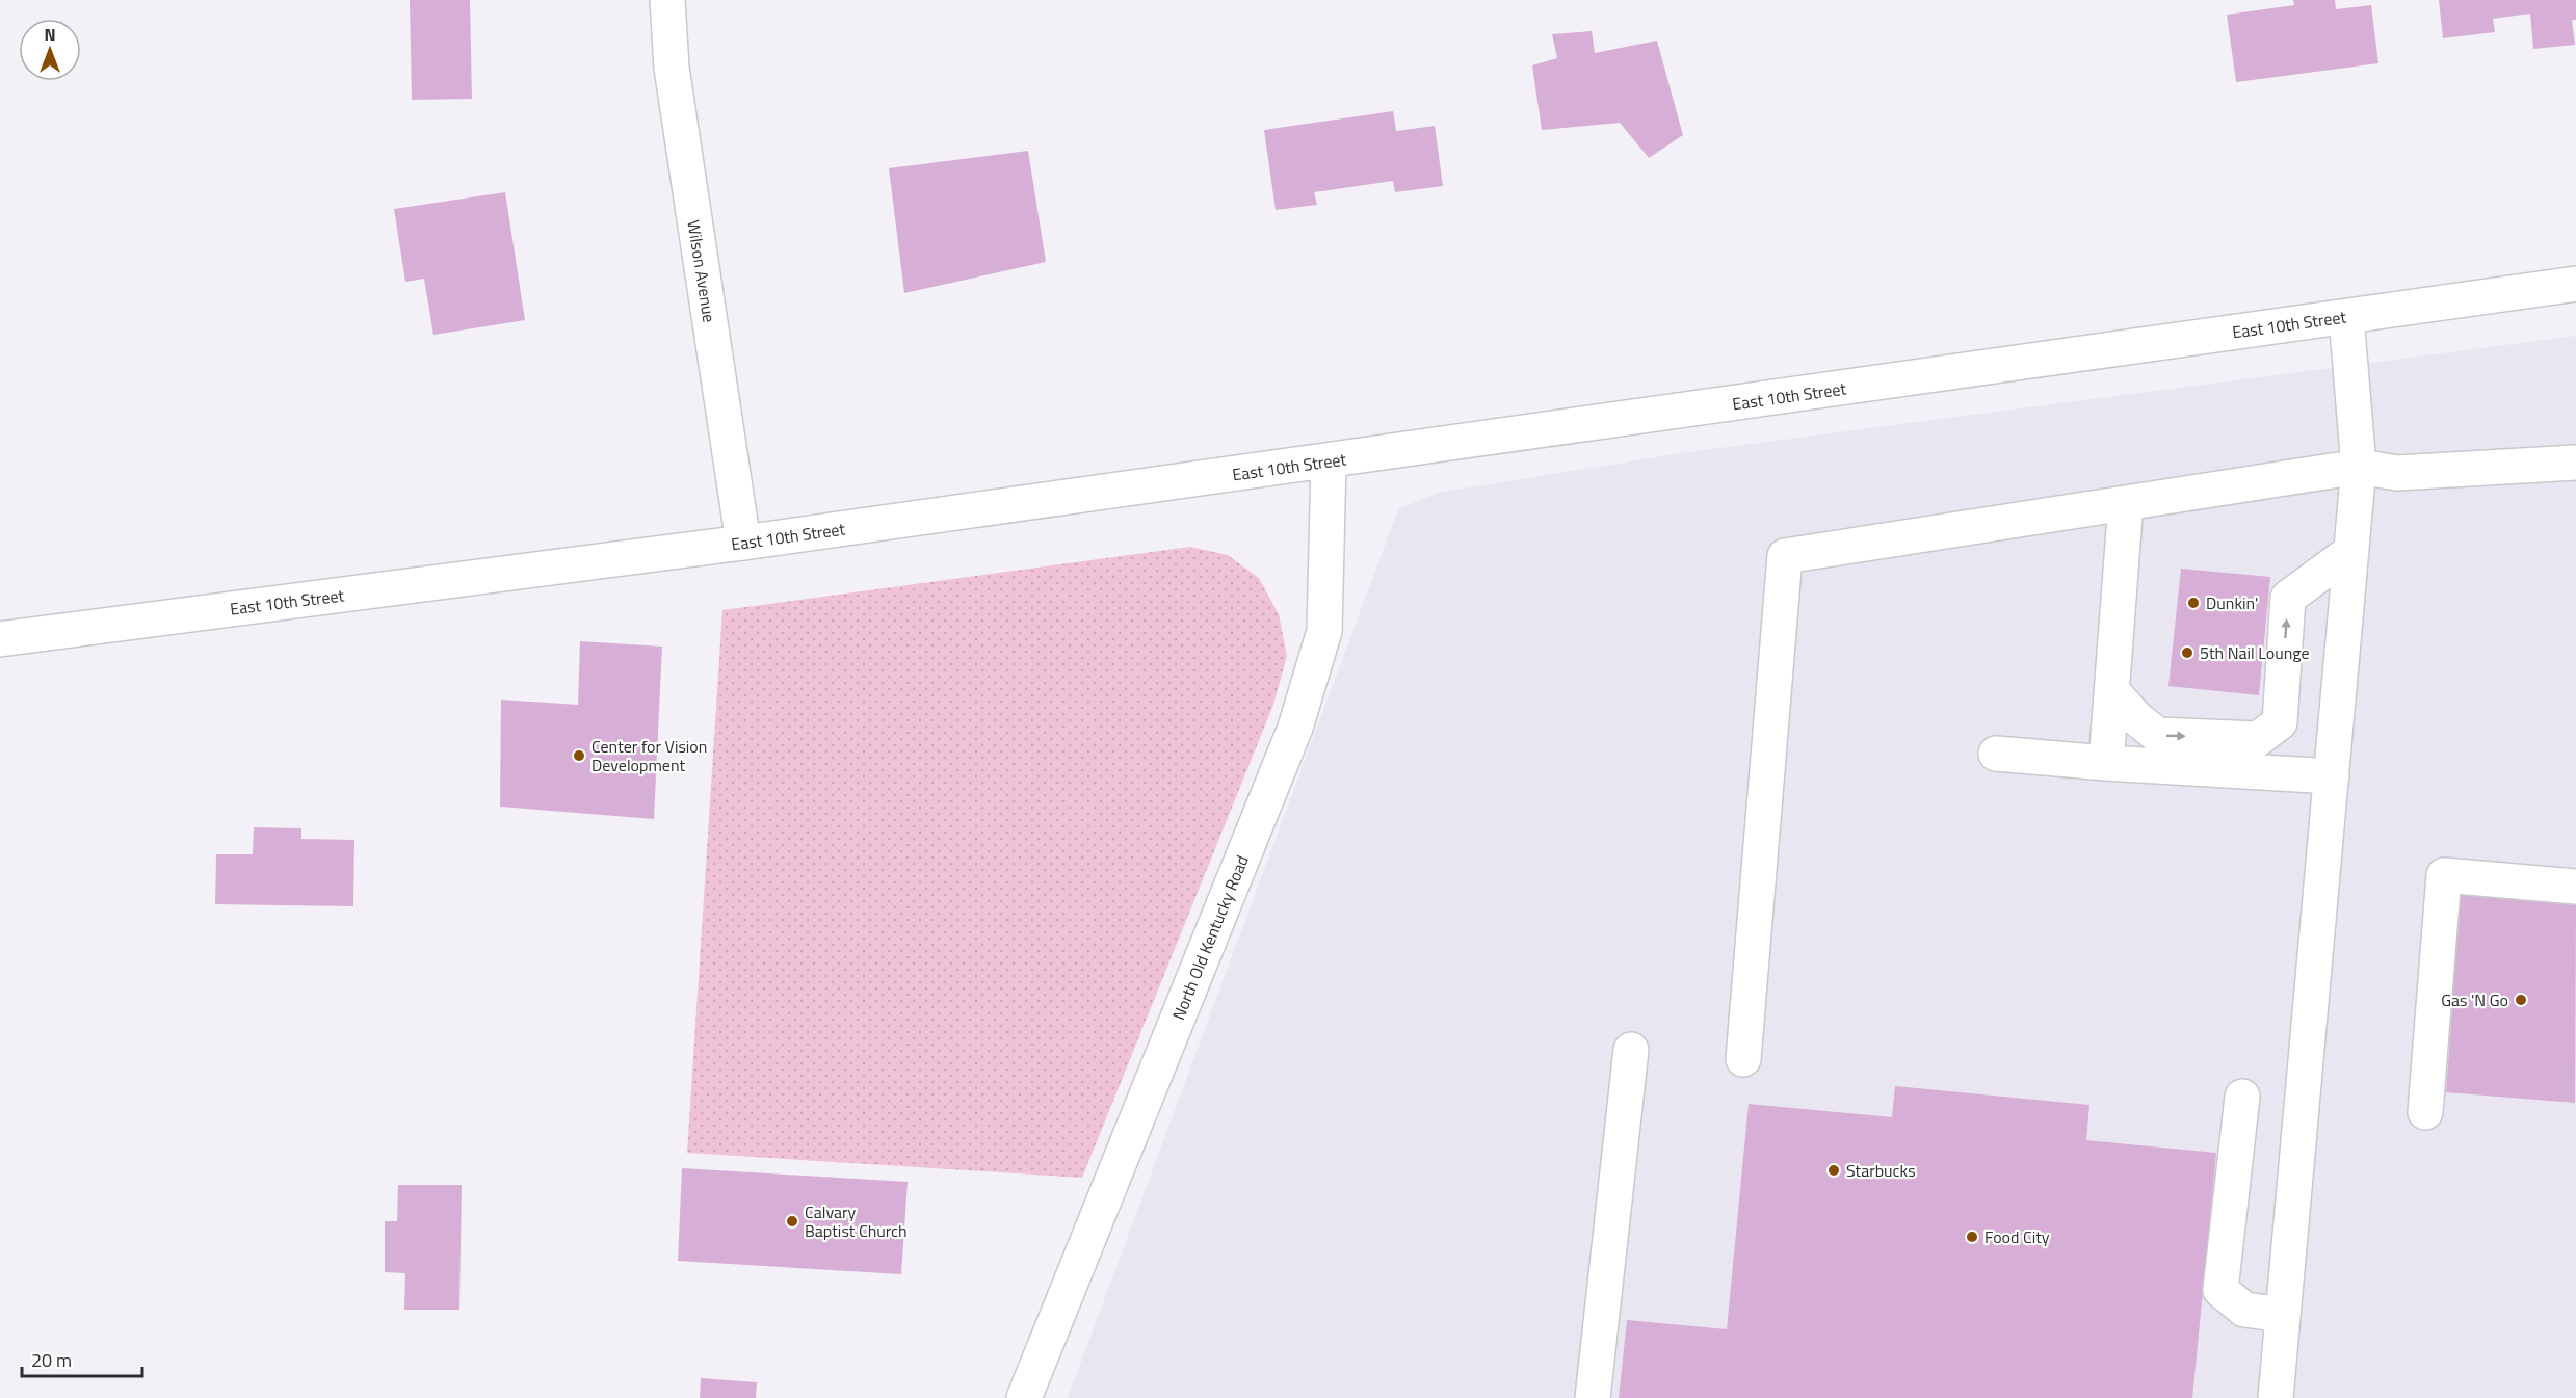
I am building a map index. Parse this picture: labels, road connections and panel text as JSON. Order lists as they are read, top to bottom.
{
  "streets": {
    "main road": ["Wilson Avenue", "East 10th Street", "North Old Kentucky Road"]
  },
  "crossings": [
    ["Wilson Avenue", "East 10th Street"],
    ["East 10th Street", "North Old Kentucky Road"]
  ],
  "places": [
    "Dunkin'",
    "5th Nail Lounge",
    "Center for Vision Development",
    "Gas 'N Go",
    "Starbucks",
    "Calvary Baptist Church",
    "Food City"
  ],
  "scale_bar": "20 m",
  "north": "top"
}
